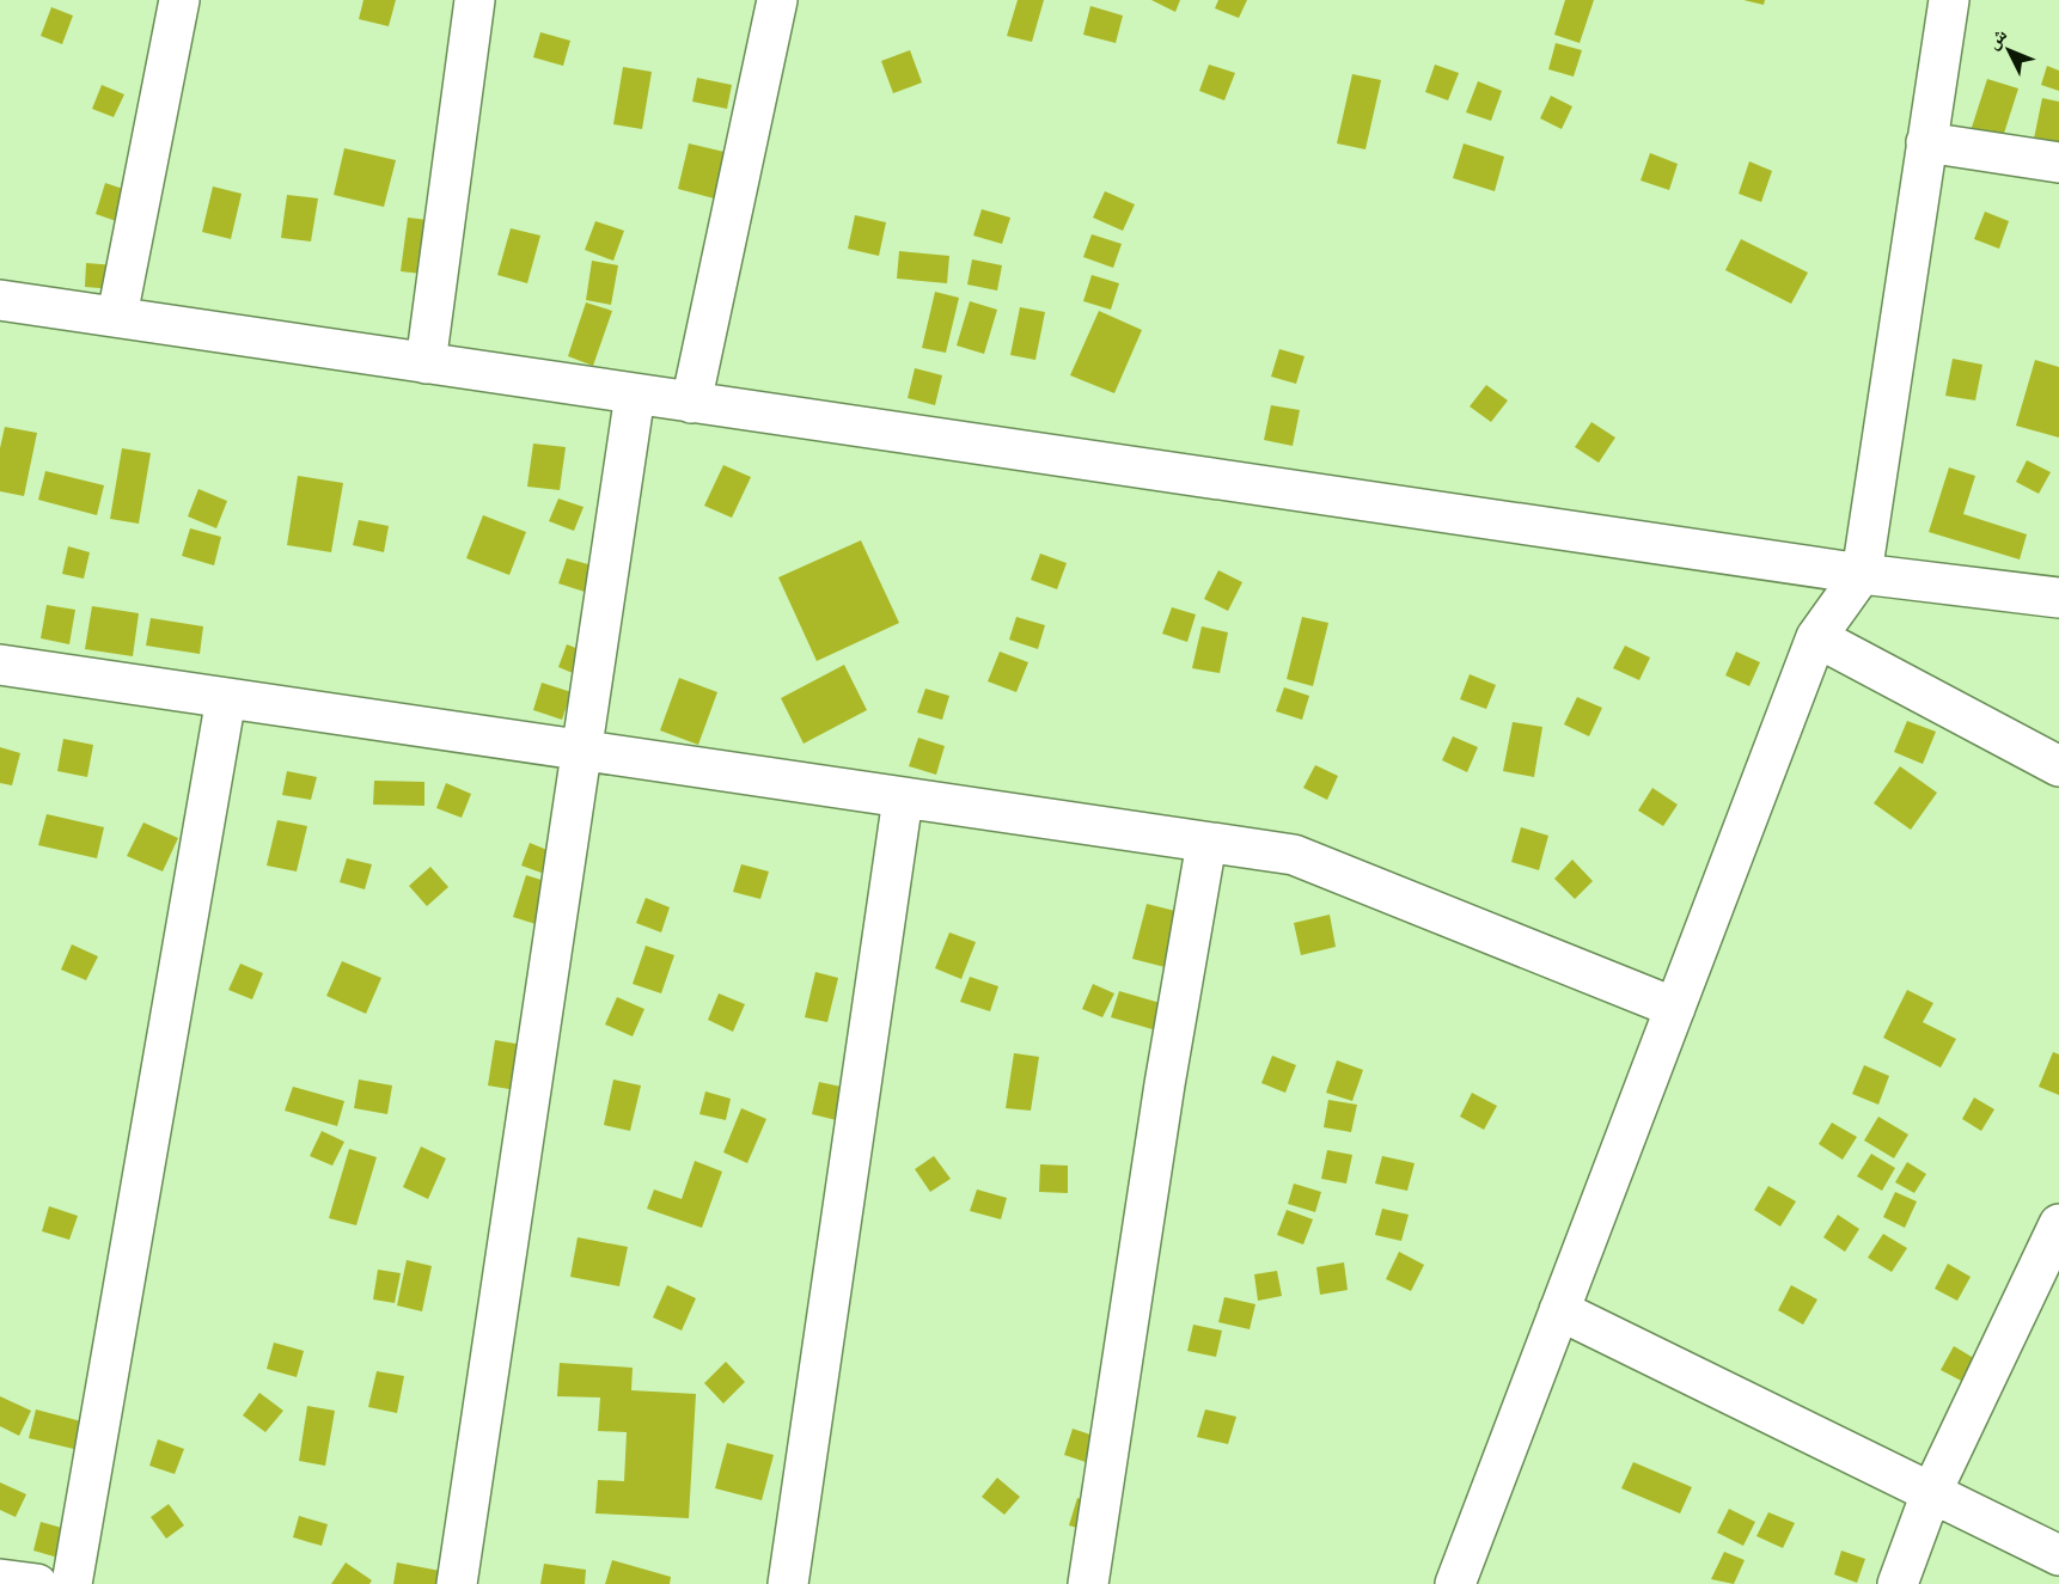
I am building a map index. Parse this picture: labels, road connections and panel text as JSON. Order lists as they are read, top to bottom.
{
  "north": "top left"
}
